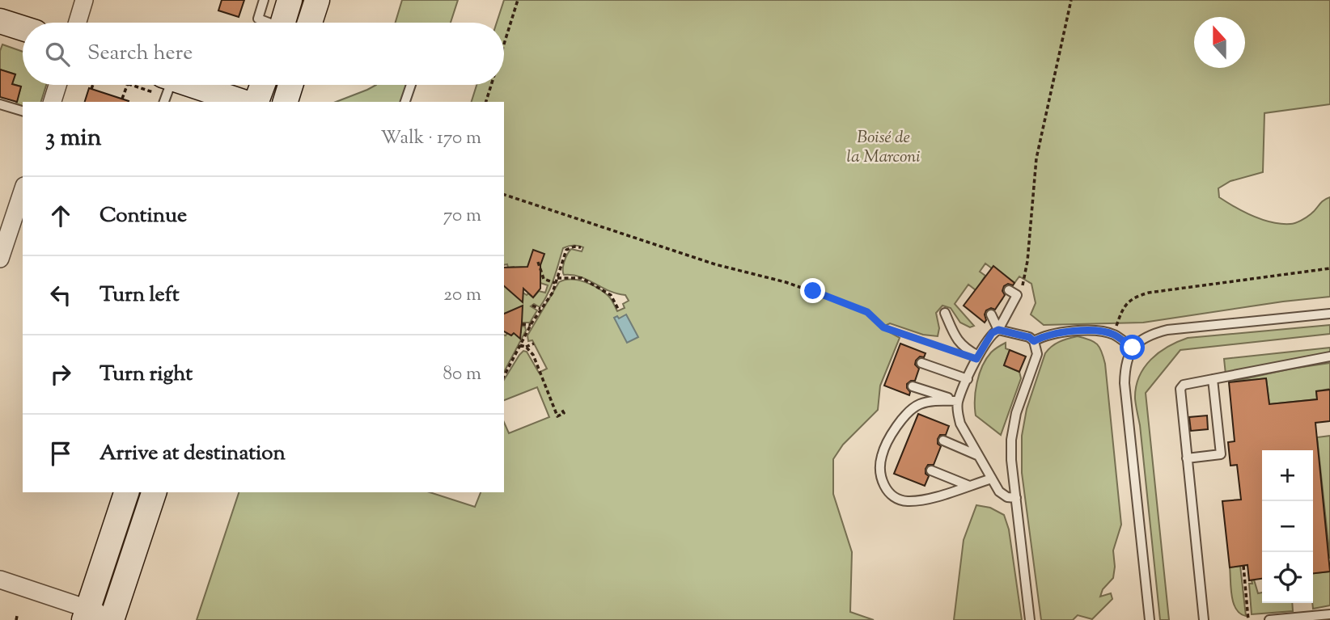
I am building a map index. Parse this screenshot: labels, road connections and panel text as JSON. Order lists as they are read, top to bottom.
{
  "parks": ["Boisé de la Marconi"],
  "north": "top",
  "page": {
    "search": "Search here",
    "heading": ["3 min", "Walk · 170 m"],
    "list": [
      ["Continue", "70 m"],
      ["Turn left", "20 m"],
      ["Turn right", "80 m"],
      "Arrive at destination"
    ],
    "map_buttons": ["+", "−"]
  }
}
